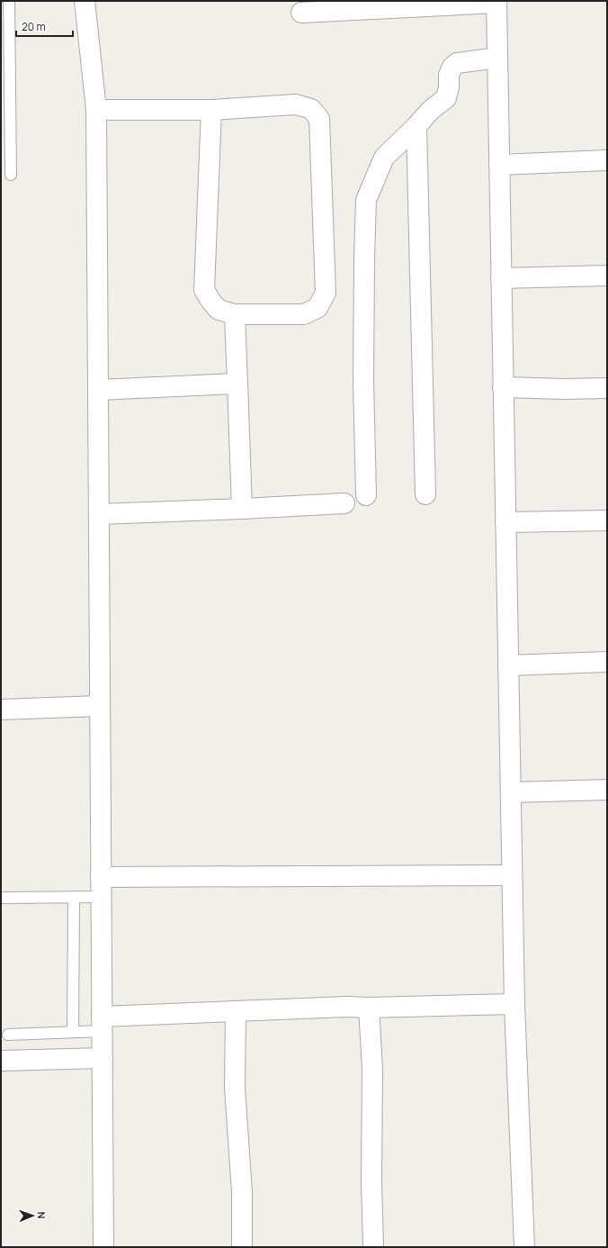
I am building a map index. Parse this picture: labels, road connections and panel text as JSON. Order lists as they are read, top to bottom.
{
  "scale_bar": "20 m",
  "north": "right"
}
